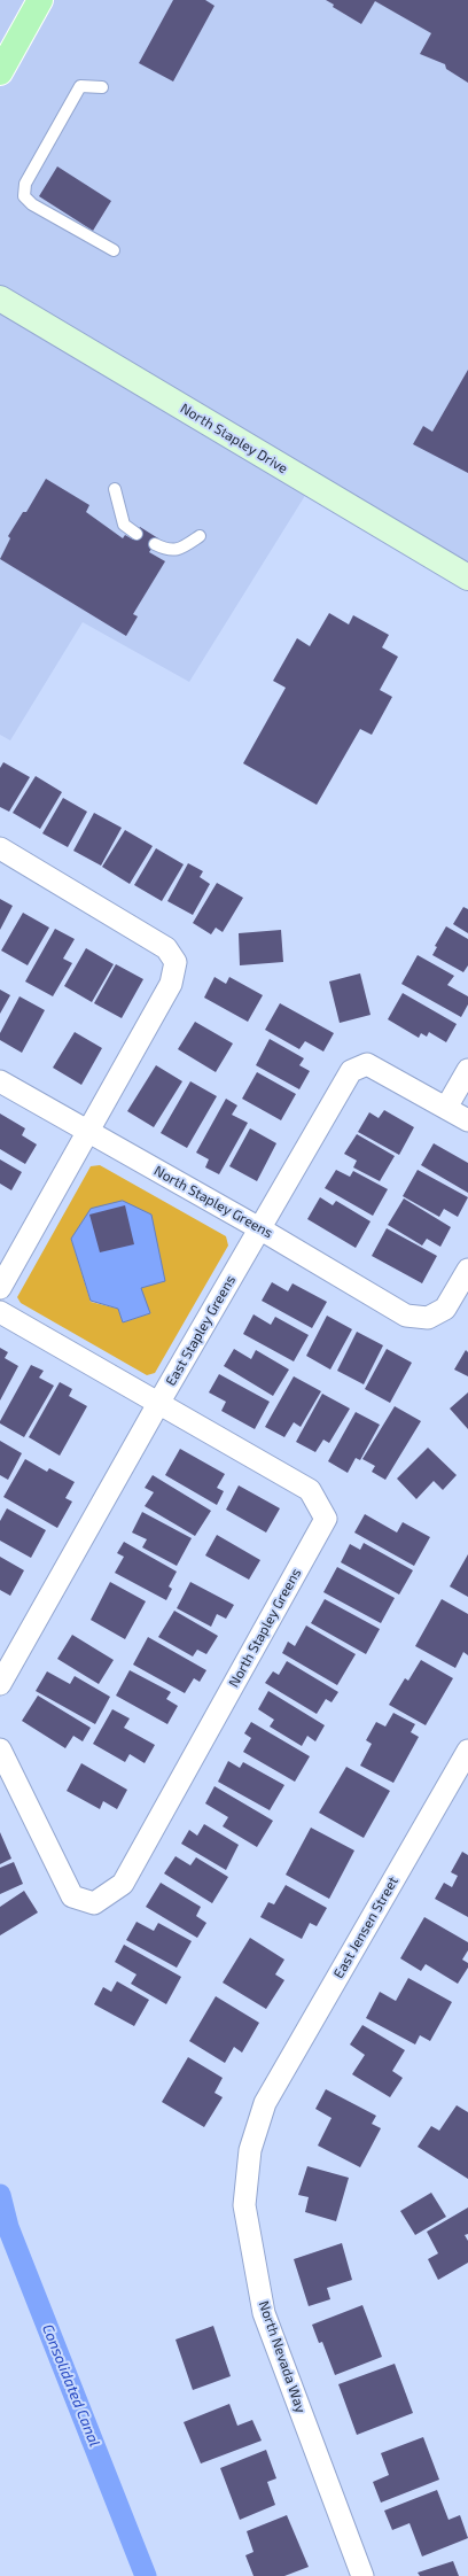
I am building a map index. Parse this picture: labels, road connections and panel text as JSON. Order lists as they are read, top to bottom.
{
  "streets": {
    "main road": ["North Stapley Drive"],
    "street": [
      "North Stapley Greens",
      "East Stapley Greens",
      "East Jensen Street",
      "North Nevada Way"
    ]
  },
  "crossings": [
    ["North Stapley Greens", "East Stapley Greens"],
    ["East Jensen Street", "North Nevada Way"]
  ],
  "water": ["Consolidated Canal"]
}
